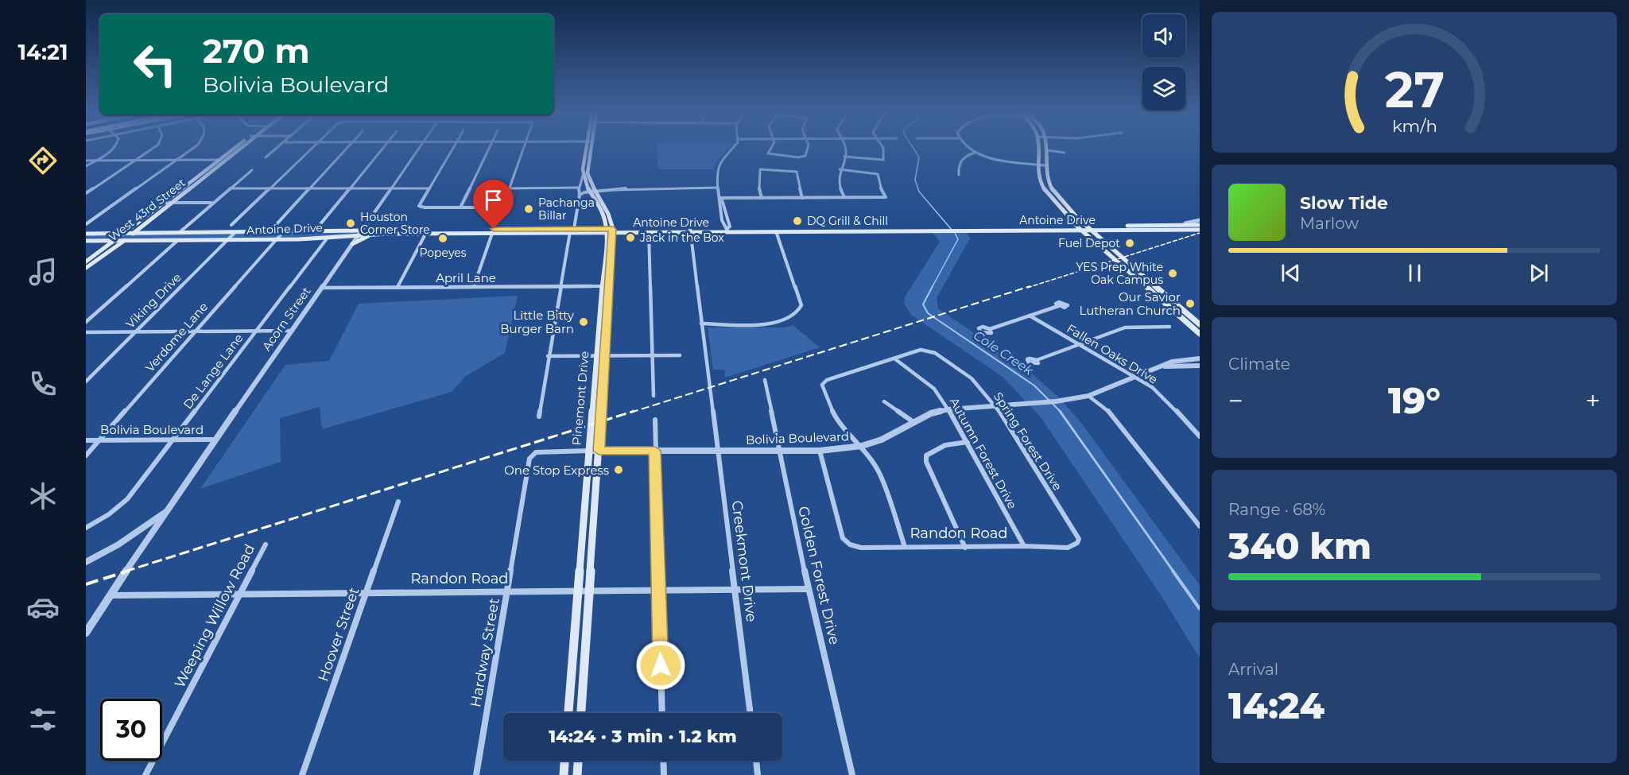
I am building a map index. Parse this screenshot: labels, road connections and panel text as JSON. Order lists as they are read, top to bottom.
{
  "streets": {
    "main road": ["West 43rd Street", "Antoine Drive", "Pinemont Drive"],
    "street": [
      "April Lane",
      "Viking Drive",
      "Acorn Street",
      "Verdome Lane",
      "Fallen Oaks Drive",
      "De Lange Lane",
      "Bolivia Boulevard",
      "Spring Forest Drive",
      "Autumn Forest Drive",
      "Randon Road",
      "Creekmont Drive",
      "Golden Forest Drive",
      "Weeping Willow Road",
      "Hoover Street",
      "Hardway Street"
    ]
  },
  "crossings": [
    ["West 43rd Street", "Antoine Drive"],
    ["Antoine Drive", "Viking Drive"],
    ["Antoine Drive", "Acorn Street"],
    ["Antoine Drive", "Verdome Lane"],
    ["Antoine Drive", "De Lange Lane"],
    ["Antoine Drive", "Pinemont Drive"],
    ["Antoine Drive", "Creekmont Drive"],
    ["April Lane", "Acorn Street"],
    ["April Lane", "Pinemont Drive"],
    ["Acorn Street", "Bolivia Boulevard"],
    ["Acorn Street", "Randon Road"],
    ["Verdome Lane", "Bolivia Boulevard"],
    ["Fallen Oaks Drive", "Bolivia Boulevard"],
    ["De Lange Lane", "Bolivia Boulevard"],
    ["Pinemont Drive", "Bolivia Boulevard"],
    ["Pinemont Drive", "Randon Road"],
    ["Bolivia Boulevard", "Spring Forest Drive"],
    ["Bolivia Boulevard", "Autumn Forest Drive"],
    ["Bolivia Boulevard", "Randon Road"],
    ["Bolivia Boulevard", "Creekmont Drive"],
    ["Bolivia Boulevard", "Golden Forest Drive"],
    ["Bolivia Boulevard", "Hardway Street"],
    ["Spring Forest Drive", "Autumn Forest Drive"],
    ["Spring Forest Drive", "Randon Road"],
    ["Autumn Forest Drive", "Randon Road"],
    ["Randon Road", "Creekmont Drive"],
    ["Randon Road", "Golden Forest Drive"],
    ["Randon Road", "Weeping Willow Road"],
    ["Randon Road", "Hoover Street"],
    ["Randon Road", "Hardway Street"]
  ],
  "water": ["Cole Creek"],
  "places": [
    "Pachanga Billar",
    "DQ Grill & Chill",
    "Houston Corner Store",
    "Jack in the Box",
    "Popeyes",
    "Fuel Depot",
    "YES Prep White Oak Campus",
    "Our Savior Lutheran Church",
    "Little Bitty Burger Barn",
    "One Stop Express"
  ],
  "page": {
    "tabs": "14:21",
    "turn": ["270 m", "Bolivia Boulevard"],
    "song": ["Slow Tide", "Marlow"],
    "tile": [
      "Climate",
      ["Range · 68%", "340 km"],
      ["Arrival", "14:24"]
    ],
    "heat": ["−", "19°", "+"],
    "limit": "30",
    "trip": "14:24 · 3 min · 1.2 km",
    "gauge": ["27", "km/h"]
  }
}
